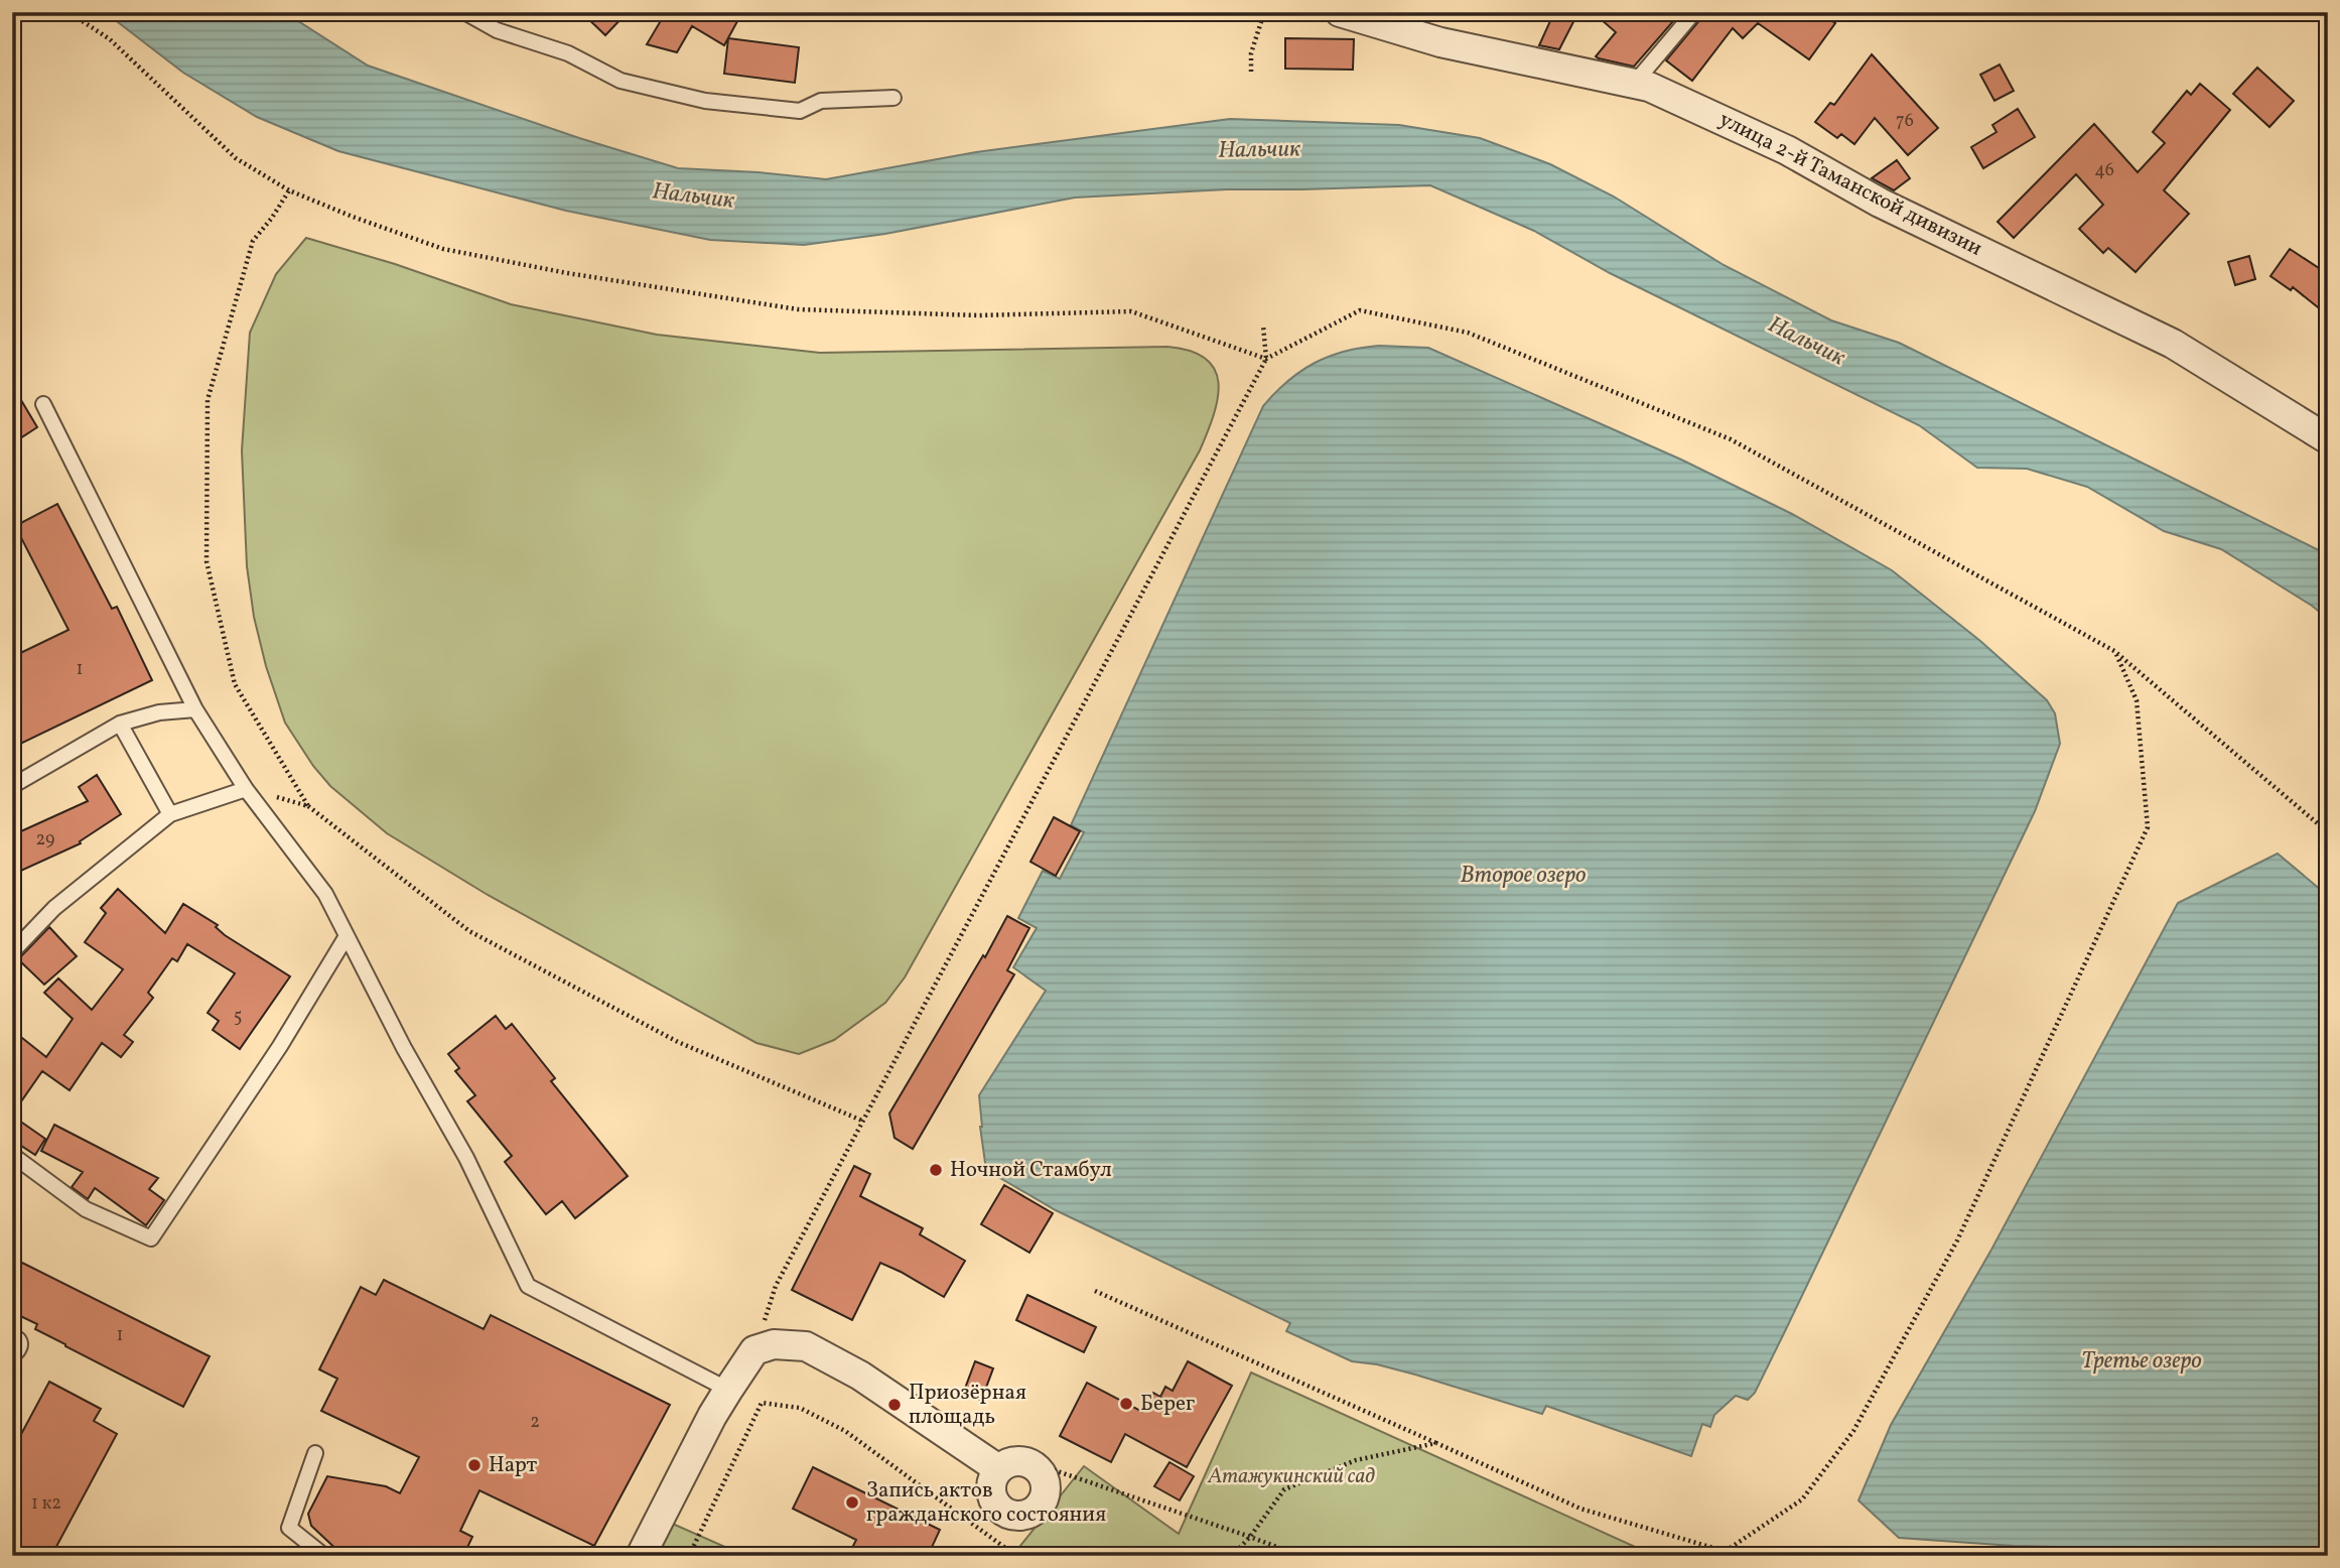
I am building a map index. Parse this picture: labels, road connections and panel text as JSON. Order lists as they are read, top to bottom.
{
  "streets": {
    "street": ["улица 2-й Таманской дивизии"]
  },
  "water": ["Нальчик", "Второе озеро", "Третье озеро"],
  "parks": ["Атажукинский сад"],
  "places": [
    "Ночной Стамбул",
    "Берег",
    "Приозёрная площадь",
    "Нарт",
    "Запись актов гражданского состояния"
  ],
  "house_numbers": [
    "76",
    "46",
    "1",
    "29",
    "5",
    "1",
    "2",
    "1 к2"
  ]
}
